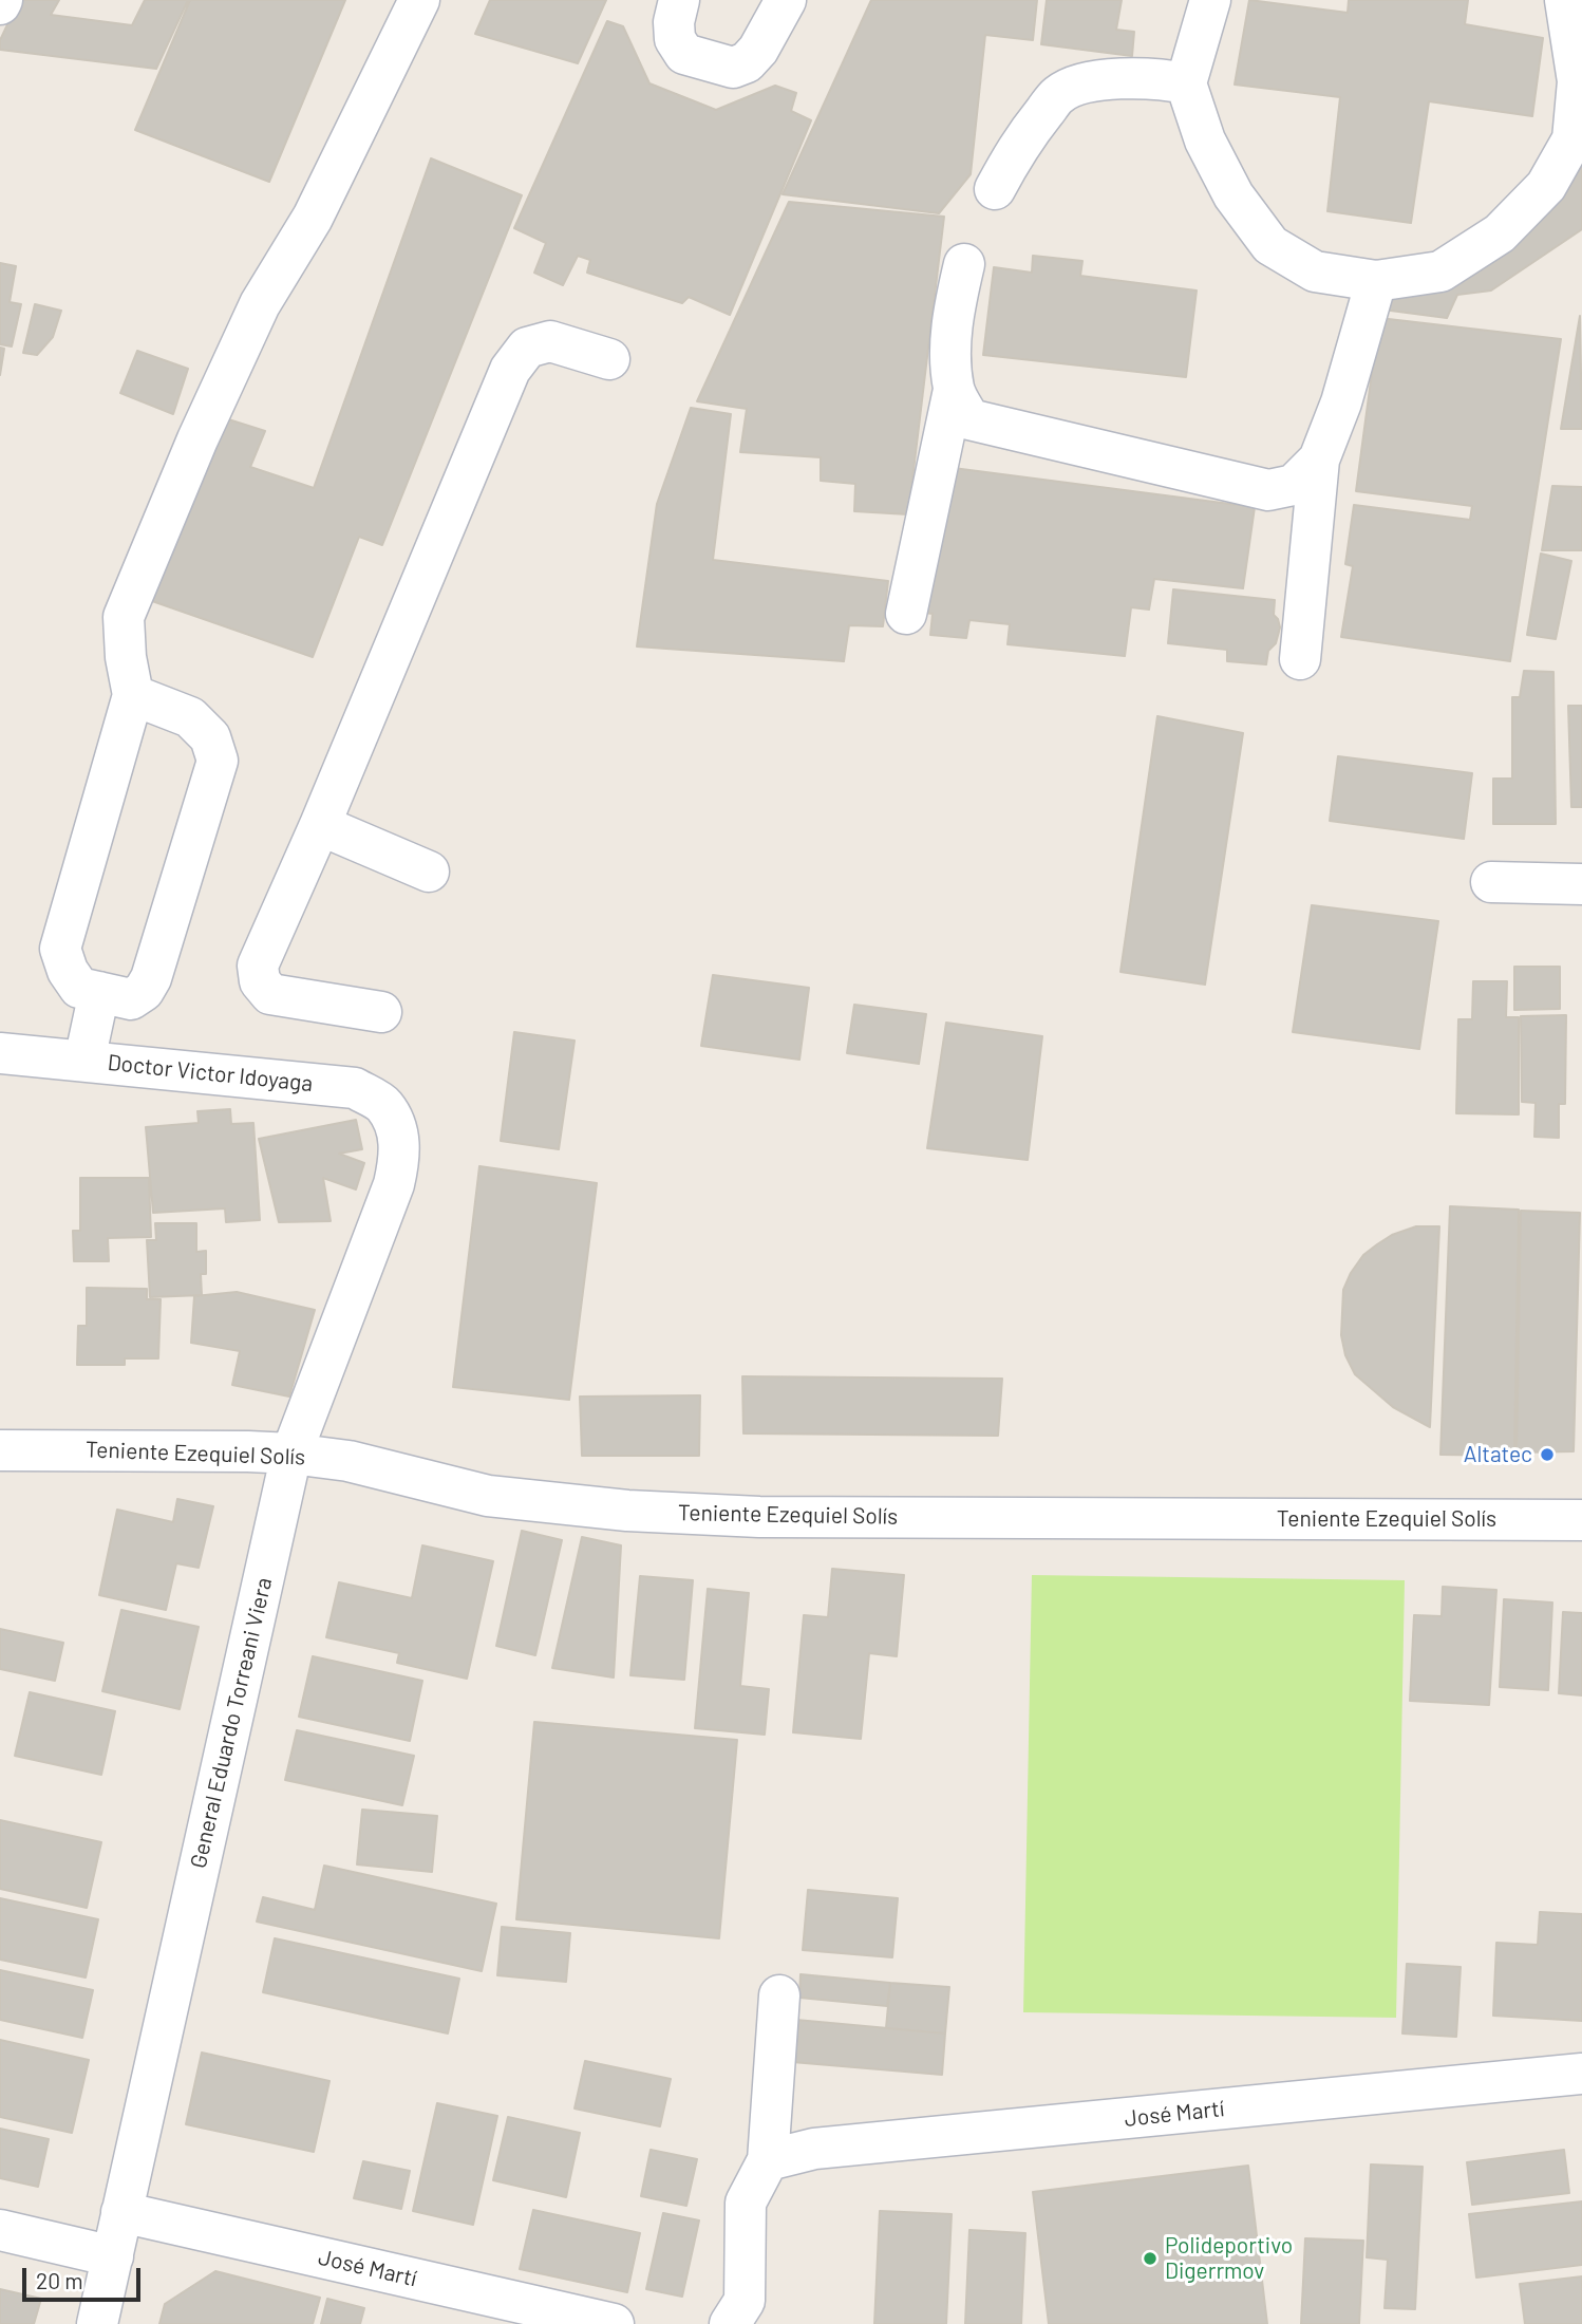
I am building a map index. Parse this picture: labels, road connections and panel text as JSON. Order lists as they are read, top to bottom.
{
  "streets": {
    "street": [
      "Doctor Victor Idoyaga",
      "Teniente Ezequiel Solís",
      "General Eduardo Torreani Viera",
      "José Martí"
    ]
  },
  "crossings": [
    ["Doctor Victor Idoyaga", "General Eduardo Torreani Viera"],
    ["Teniente Ezequiel Solís", "General Eduardo Torreani Viera"],
    ["General Eduardo Torreani Viera", "José Martí"]
  ],
  "places": ["Altatec", "Polideportivo Digerrmov"],
  "scale_bar": "20 m"
}
